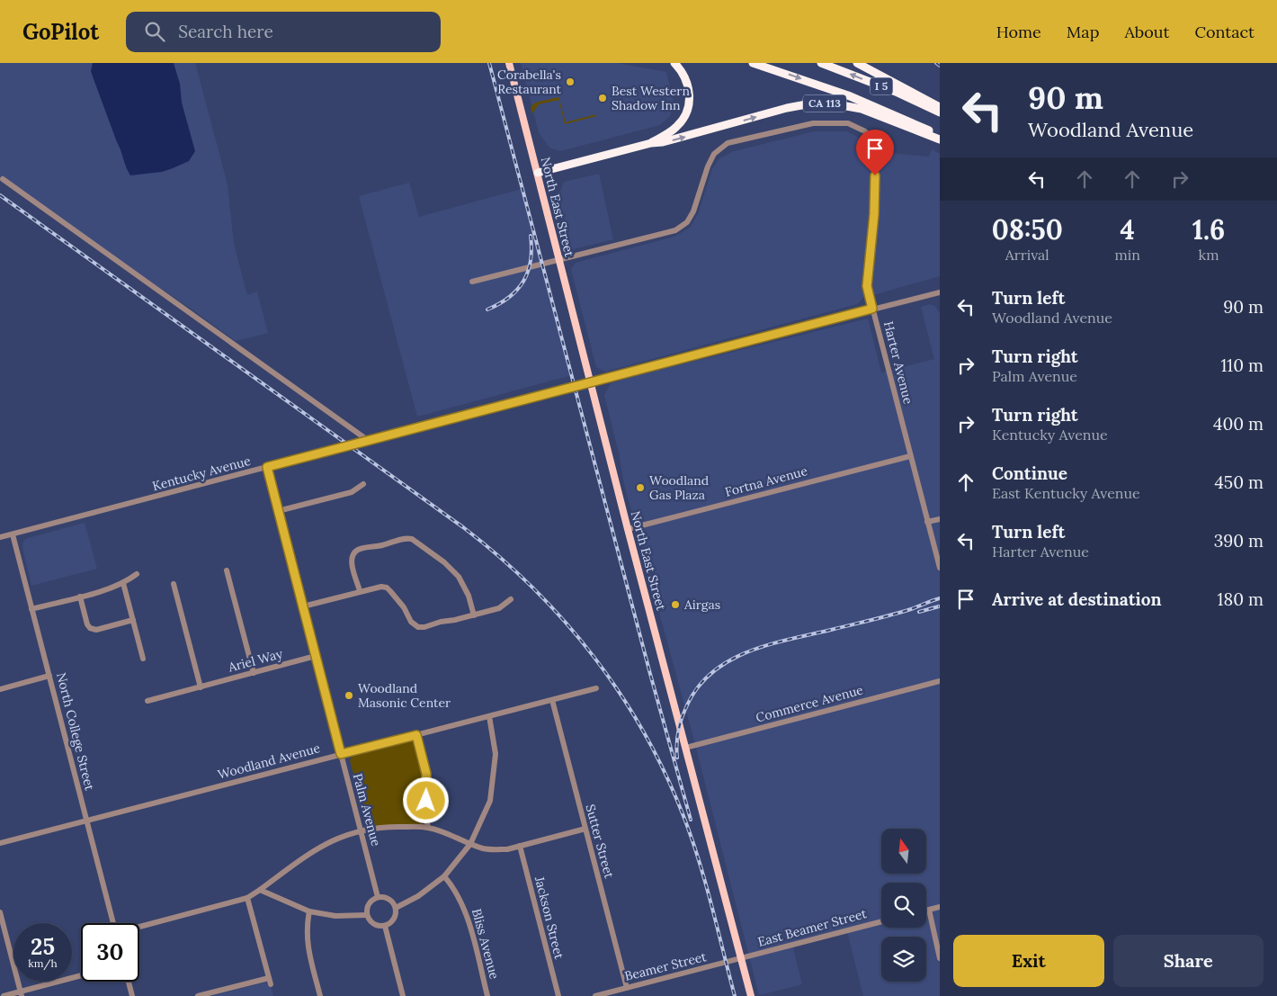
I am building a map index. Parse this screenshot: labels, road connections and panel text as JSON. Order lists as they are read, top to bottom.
{
  "streets": {
    "highway": ["I 5", "CA 113"],
    "main road": ["North East Street"],
    "street": [
      "Harter Avenue",
      "Kentucky Avenue",
      "Fortna Avenue",
      "Ariel Way",
      "Commerce Avenue",
      "North College Street",
      "Woodland Avenue",
      "Palm Avenue",
      "Sutter Street",
      "Jackson Street",
      "East Beamer Street",
      "Bliss Avenue",
      "Beamer Street"
    ]
  },
  "crossings": [
    ["CA 113", "North East Street"],
    ["North East Street", "Harter Avenue"],
    ["North East Street", "Kentucky Avenue"],
    ["North East Street", "Fortna Avenue"],
    ["North East Street", "Commerce Avenue"],
    ["North East Street", "East Beamer Street"],
    ["North East Street", "Beamer Street"],
    ["Harter Avenue", "Kentucky Avenue"],
    ["Harter Avenue", "Fortna Avenue"],
    ["Kentucky Avenue", "North College Street"],
    ["Kentucky Avenue", "Palm Avenue"],
    ["Ariel Way", "Palm Avenue"],
    ["North College Street", "Woodland Avenue"],
    ["Woodland Avenue", "Palm Avenue"],
    ["Woodland Avenue", "Sutter Street"],
    ["Sutter Street", "Beamer Street"],
    ["East Beamer Street", "Beamer Street"]
  ],
  "places": [
    "Corabella's Restaurant",
    "Best Western Shadow Inn",
    "Woodland Gas Plaza",
    "Airgas",
    "Woodland Masonic Center"
  ],
  "north": "top",
  "page": {
    "header": "GoPilot",
    "search": "Search here",
    "nav": [
      "Home",
      "Map",
      "About",
      "Contact"
    ],
    "turn": ["90 m", "Woodland Avenue"],
    "eta": [
      "08:50",
      "Arrival",
      "4",
      "min",
      "1.6",
      "km"
    ],
    "list": [
      {
        "name": "Turn left",
        "note": "Woodland Avenue",
        "value": "90 m"
      },
      {
        "name": "Turn right",
        "note": "Palm Avenue",
        "value": "110 m"
      },
      {
        "name": "Turn right",
        "note": "Kentucky Avenue",
        "value": "400 m"
      },
      {
        "name": "Continue",
        "note": "East Kentucky Avenue",
        "value": "450 m"
      },
      {
        "name": "Turn left",
        "note": "Harter Avenue",
        "value": "390 m"
      },
      {
        "name": "Arrive at destination",
        "value": "180 m"
      }
    ],
    "speed": "25 km/h",
    "limit": "30",
    "buttons": ["Exit", "Share"]
  }
}
